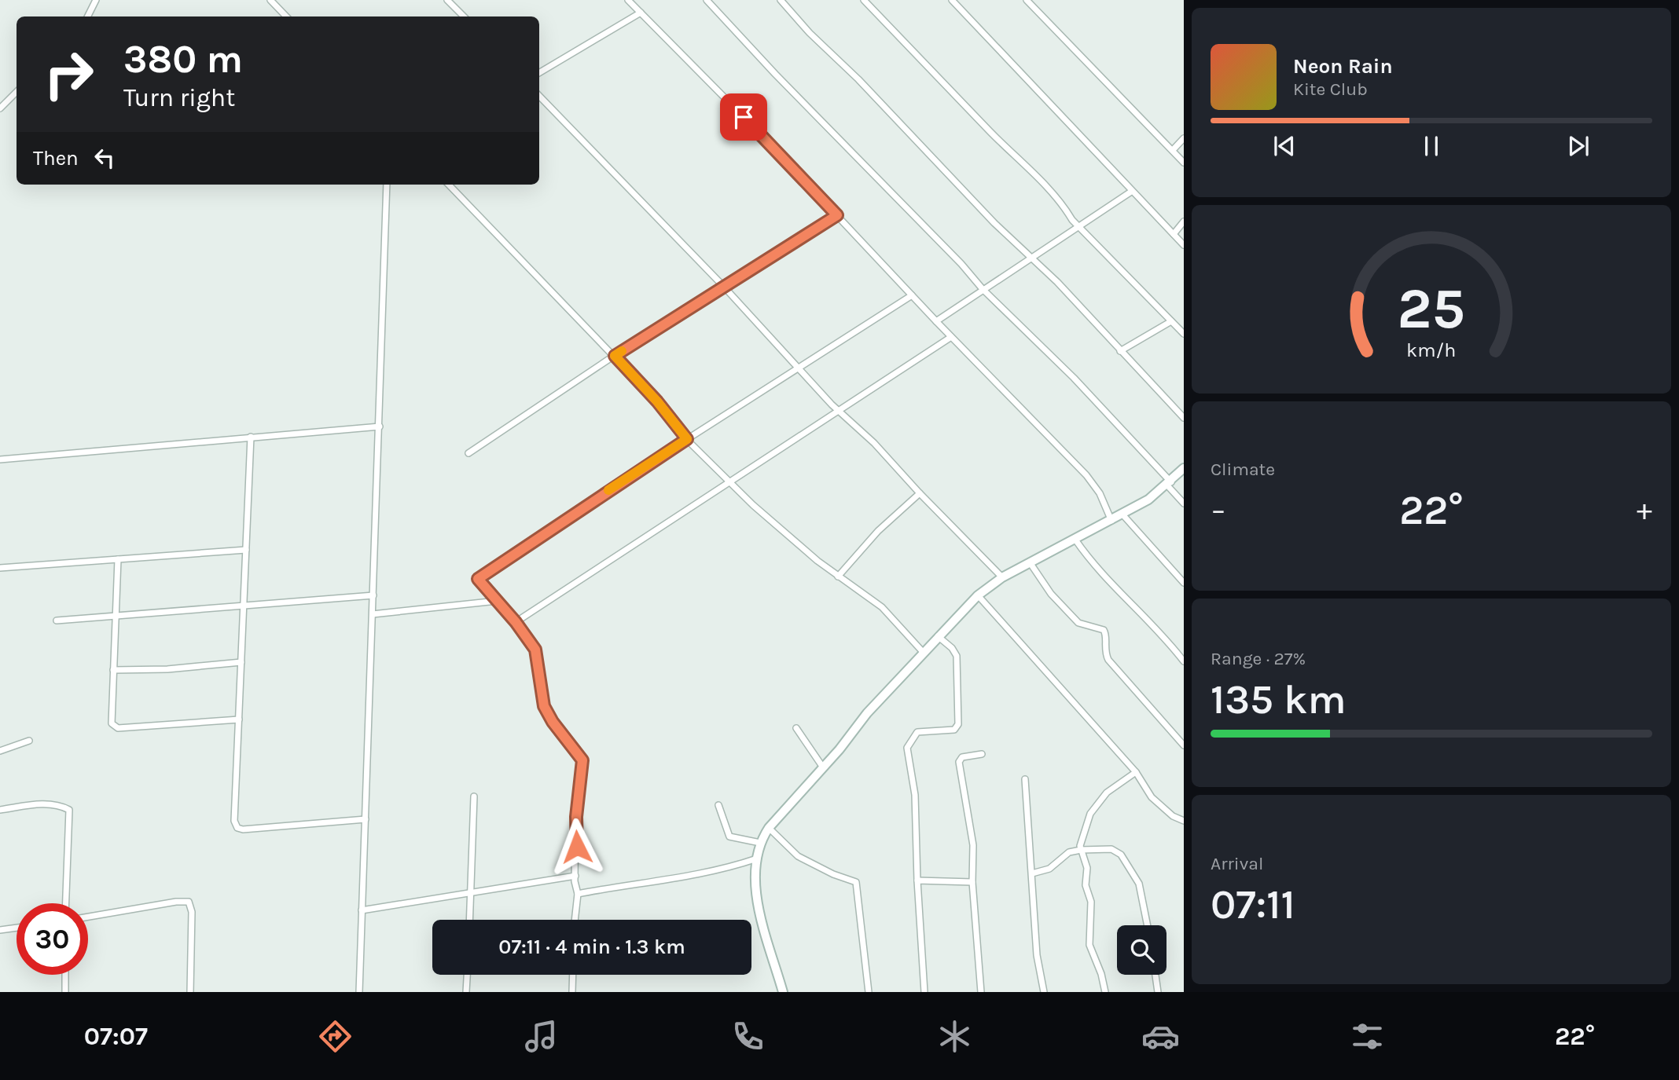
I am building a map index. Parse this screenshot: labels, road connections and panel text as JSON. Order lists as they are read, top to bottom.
{
  "page": {
    "turn": ["380 m", "Turn right"],
    "song": ["Neon Rain", "Kite Club"],
    "then": "Then",
    "tile": [
      "Climate",
      ["Range · 27%", "135 km"],
      ["Arrival", "07:11"]
    ],
    "heat": ["−", "22°", "+"],
    "limit": "30",
    "trip": "07:11 · 4 min · 1.3 km",
    "tabs": ["07:07", "22°"],
    "gauge": ["25", "km/h"]
  }
}
